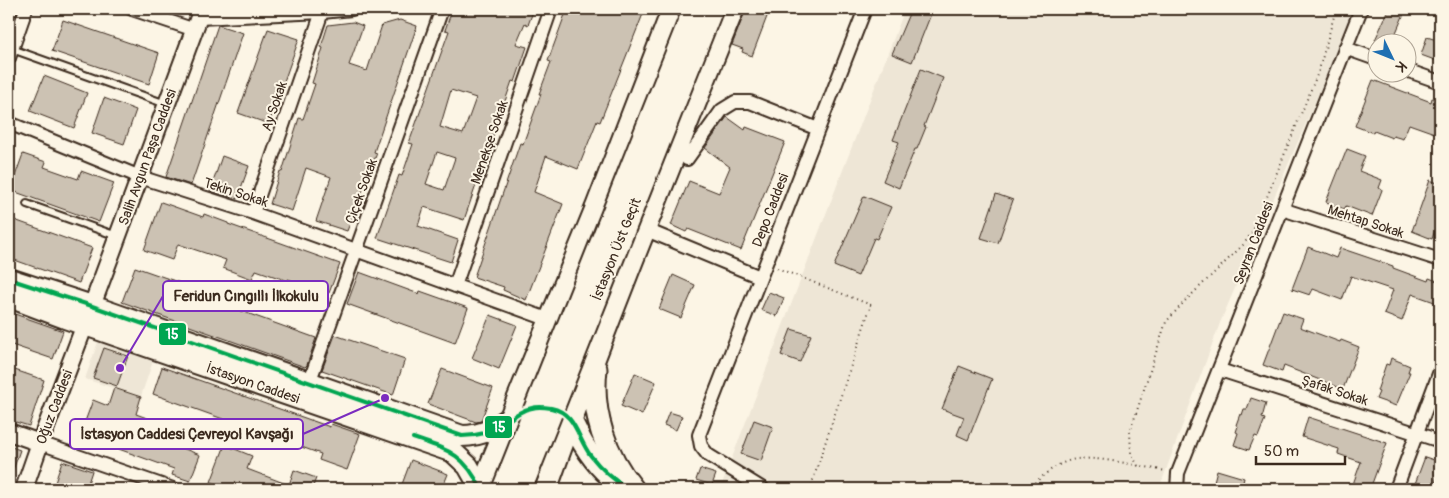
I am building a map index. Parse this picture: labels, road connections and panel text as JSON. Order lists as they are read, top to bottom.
{
  "streets": {
    "highway": ["İstasyon Üst Geçit"],
    "main road": ["İstasyon Caddesi"],
    "street": [
      "Ay Sokak",
      "Menekşe Sokak",
      "Salih Avgun Paşa Caddesi",
      "Çiçek Sokak",
      "Tekin Sokak",
      "Depo Caddesi",
      "Mehtap Sokak",
      "Seyran Caddesi",
      "Şafak Sokak",
      "Oğuz Caddesi"
    ]
  },
  "crossings": [
    ["Ay Sokak", "Tekin Sokak"],
    ["Menekşe Sokak", "Tekin Sokak"],
    ["Salih Avgun Paşa Caddesi", "Tekin Sokak"],
    ["Salih Avgun Paşa Caddesi", "İstasyon Caddesi"],
    ["Salih Avgun Paşa Caddesi", "Oğuz Caddesi"],
    ["Çiçek Sokak", "Tekin Sokak"],
    ["Çiçek Sokak", "İstasyon Caddesi"],
    ["Mehtap Sokak", "Seyran Caddesi"],
    ["Seyran Caddesi", "Şafak Sokak"],
    ["İstasyon Caddesi", "Oğuz Caddesi"]
  ],
  "places": ["Feridun Cıngıllı İlkokulu", "İstasyon Caddesi Çevreyol Kavşağı"],
  "lines": ["transit line 15"],
  "scale_bar": "50 m",
  "north": "bottom right"
}
